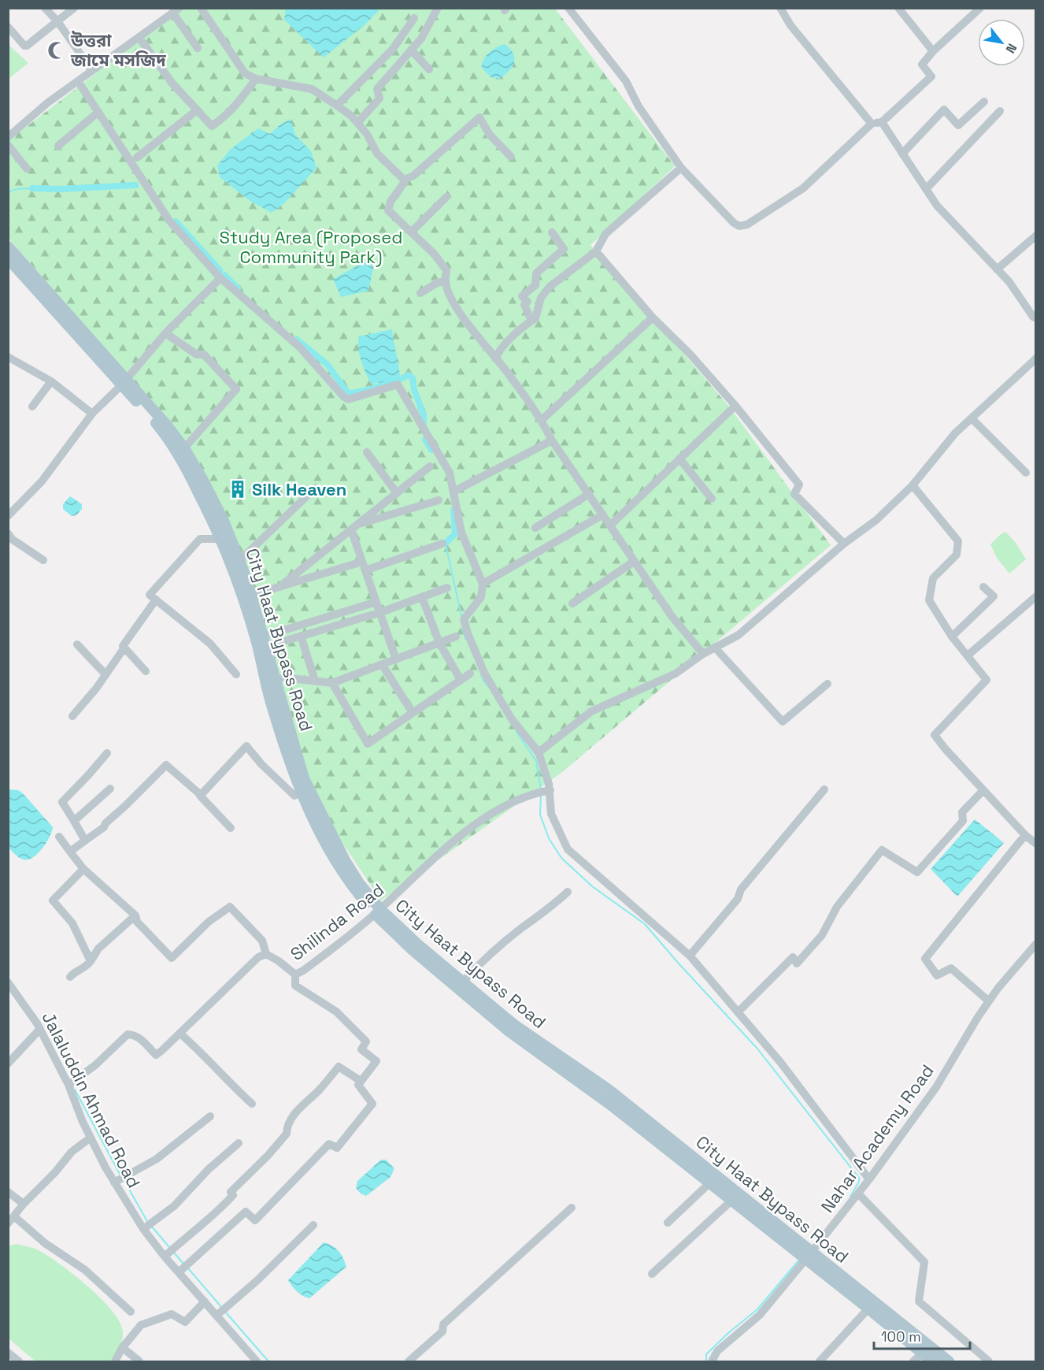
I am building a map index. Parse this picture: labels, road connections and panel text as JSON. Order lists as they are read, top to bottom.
{
  "streets": {
    "main road": ["City Haat Bypass Road"],
    "street": ["Shilinda Road", "Jalaluddin Ahmad Road", "Nahar Academy Road"]
  },
  "crossings": [
    ["City Haat Bypass Road", "Shilinda Road"],
    ["City Haat Bypass Road", "Nahar Academy Road"],
    ["Shilinda Road", "Jalaluddin Ahmad Road"]
  ],
  "parks": ["Study Area (Proposed Community Park)"],
  "places": {
    "mosque": ["উত্তরা জামে মসজিদ"],
    "building": ["Silk Heaven"]
  },
  "scale_bar": "100 m",
  "north": "bottom right"
}
